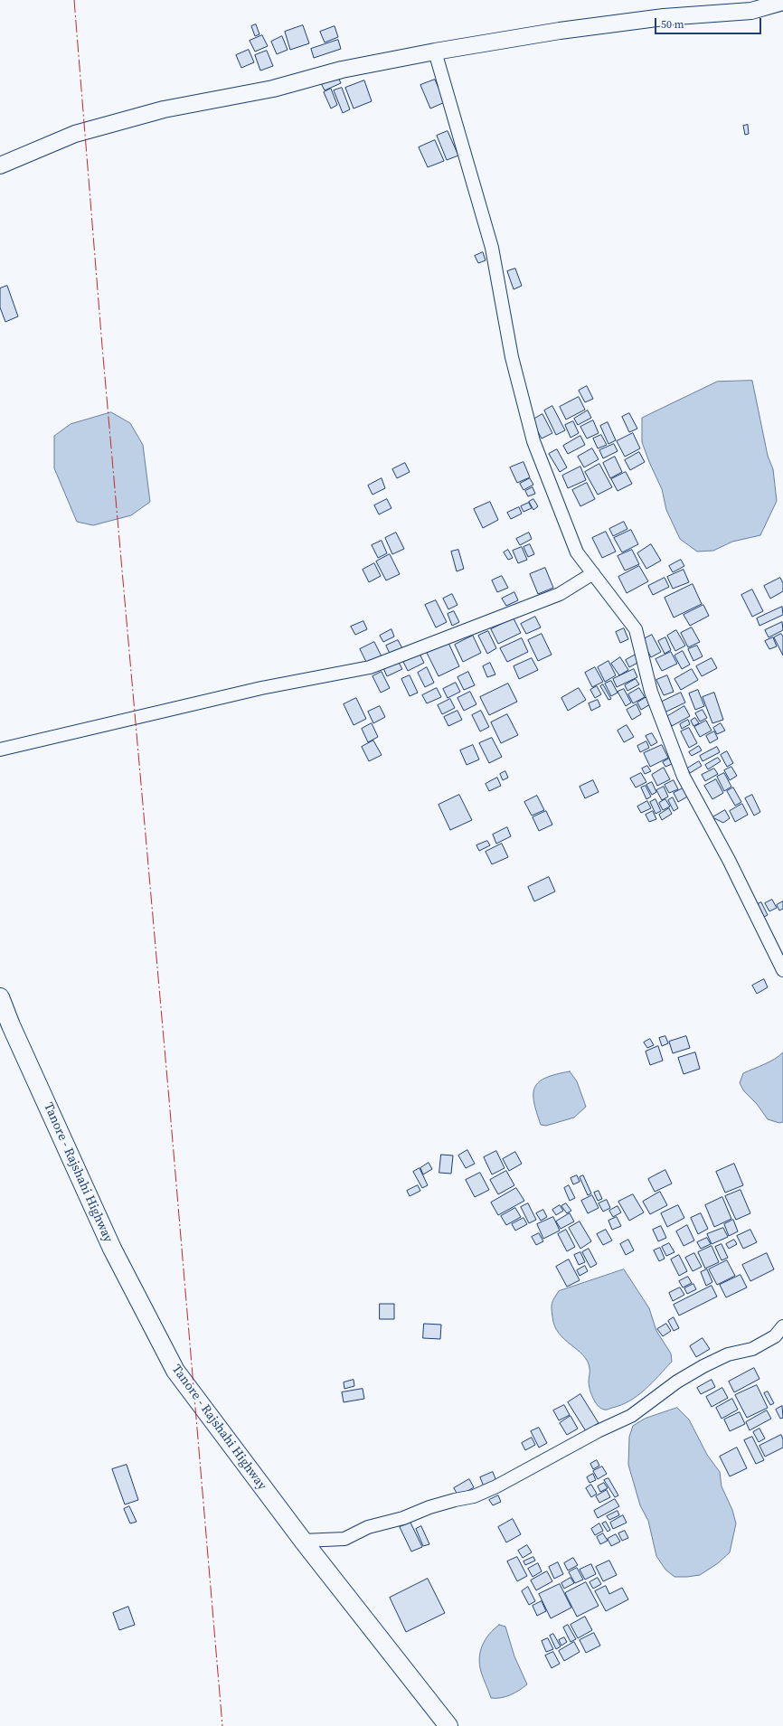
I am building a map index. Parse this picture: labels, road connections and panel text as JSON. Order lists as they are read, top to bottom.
{
  "streets": {
    "main road": ["Tanore - Rajshahi Highway"]
  },
  "scale_bar": "50 m"
}
